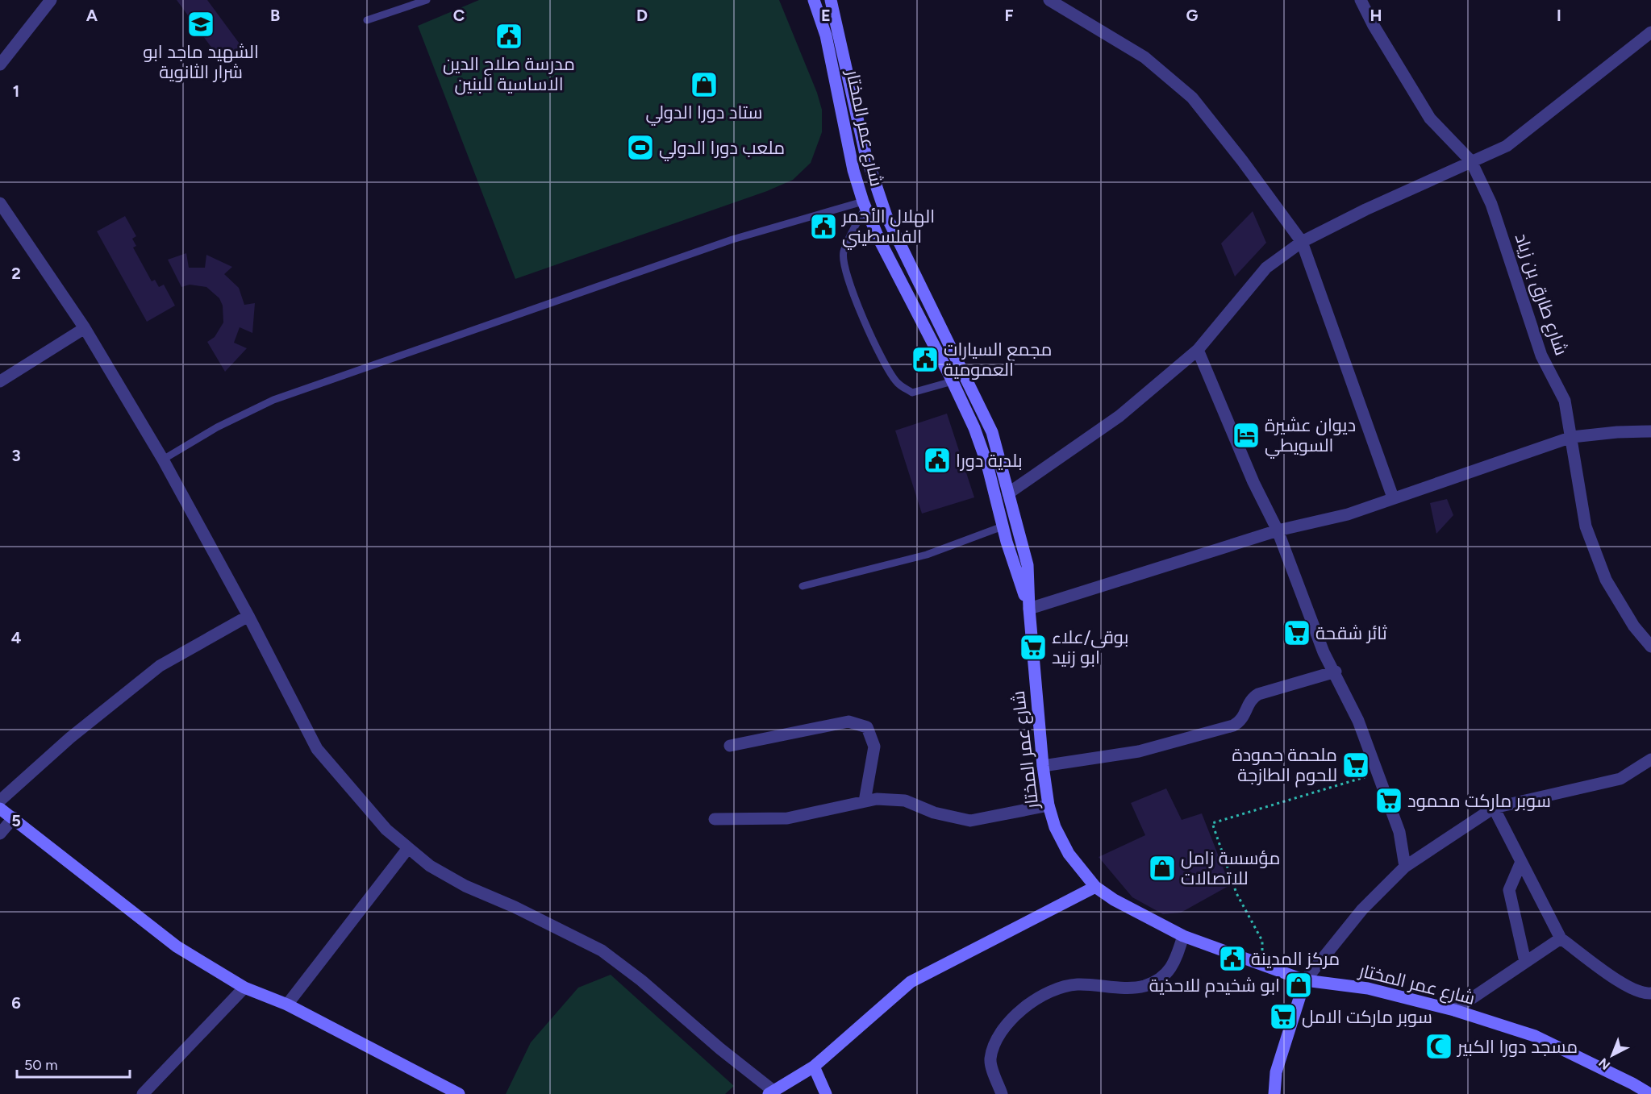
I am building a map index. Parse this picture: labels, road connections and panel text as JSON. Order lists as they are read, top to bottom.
{
  "streets": {
    "main road": ["شارع عمر المختار"],
    "street": ["شارع طارق بن زياد"]
  },
  "places": {
    "school or university": ["الشهيد ماجد ابو شرار الثانوية"],
    "public building": [
      "مدرسة صلاح الدين الاساسية للبنين",
      "الهلال الأحمر الفلسطيني",
      "مجمع السيارات العمومية",
      "بلدية دورا",
      "مركز المدينة"
    ],
    "shop": ["ستاد دورا الدولي", "مؤسسة زامل للاتصالات", "ابو شخيدم للاحذية"],
    "sports": ["ملعب دورا الدولي"],
    "hotel": ["ديوان عشيرة السويطي"],
    "supermarket": [
      "ثائر شقحة",
      "بوقي/علاء ابو زنيد",
      "ملحمة حمودة للحوم الطازجة",
      "سوبر ماركت محمود",
      "سوبر ماركت الامل"
    ],
    "mosque": ["مسجد دورا الكبير"]
  },
  "scale_bar": "50 m",
  "north": "bottom left",
  "grid": {
    "columns": [
      "A",
      "B",
      "C",
      "D",
      "E",
      "F",
      "G",
      "H",
      "I"
    ],
    "rows": [
      "1",
      "2",
      "3",
      "4",
      "5",
      "6"
    ]
  }
}
